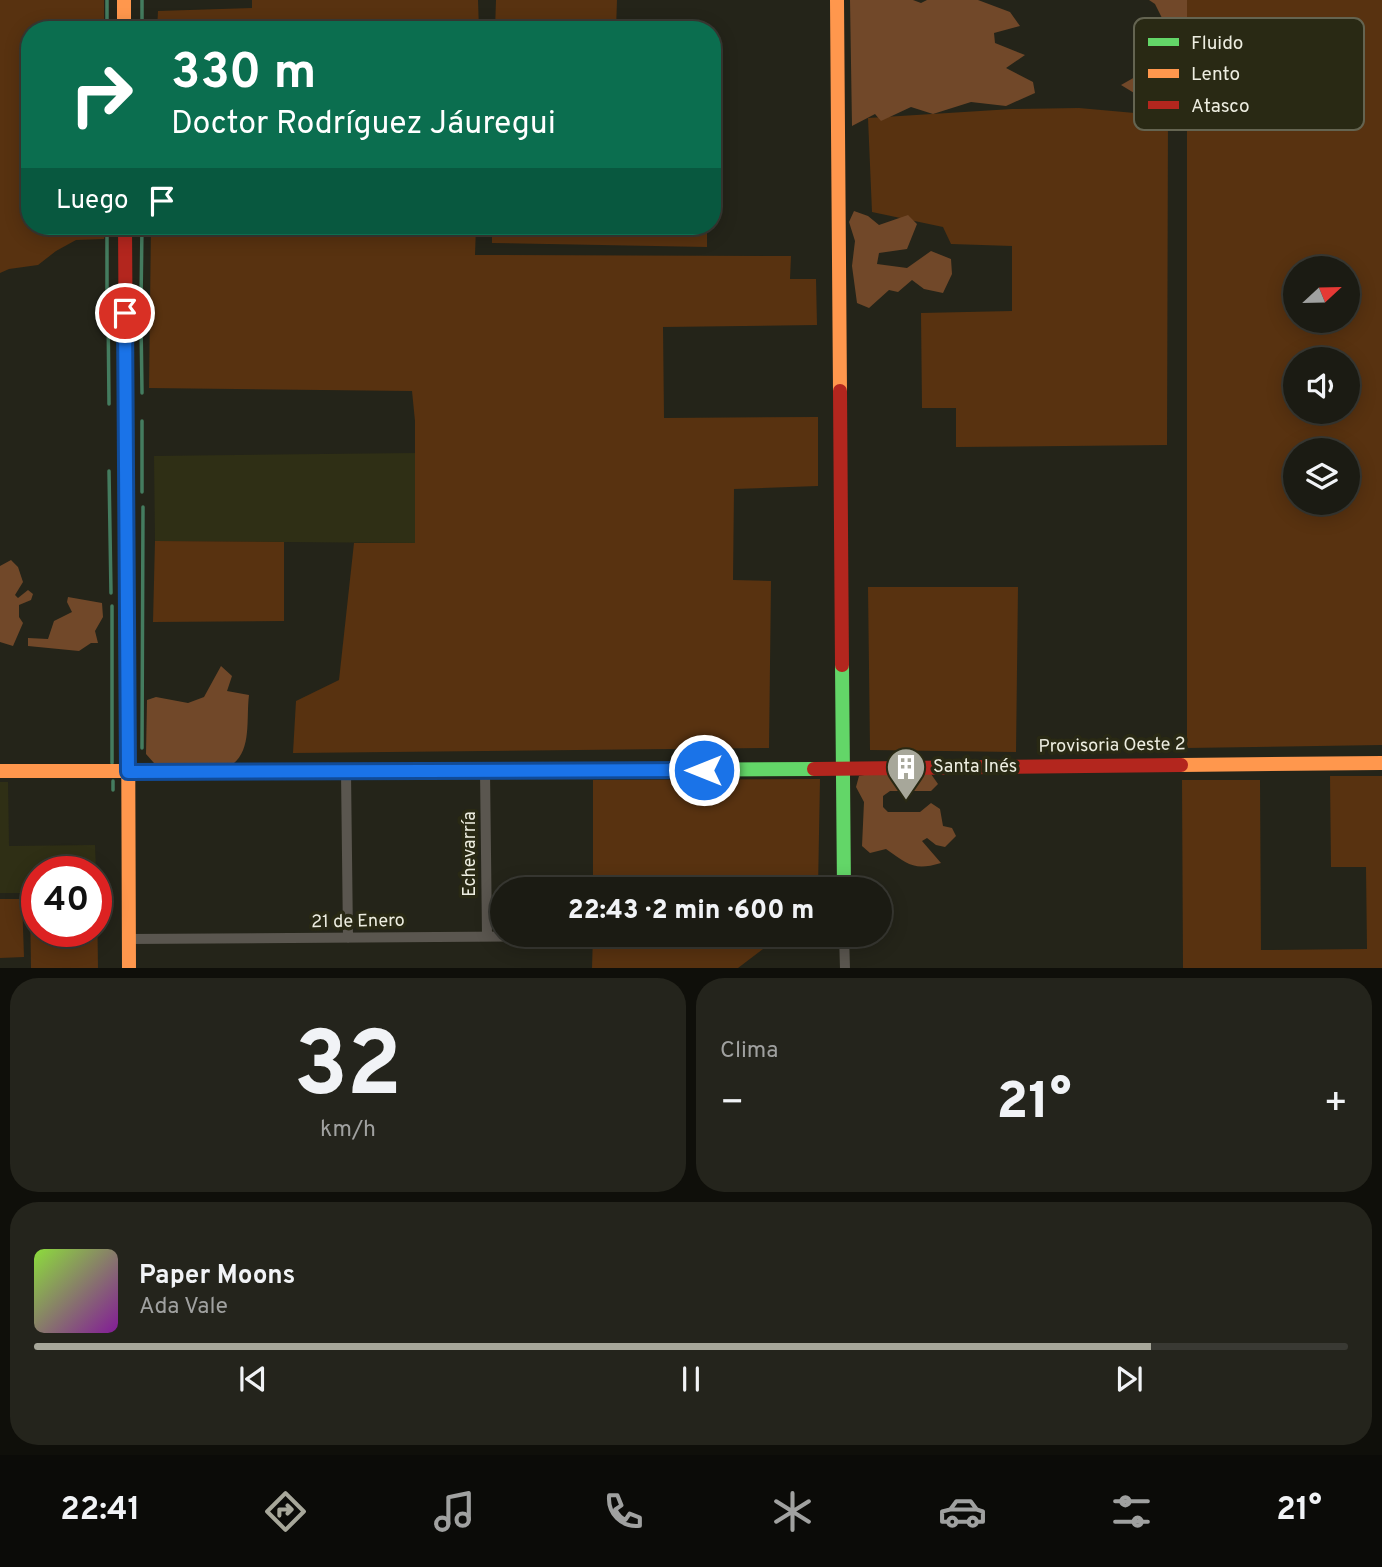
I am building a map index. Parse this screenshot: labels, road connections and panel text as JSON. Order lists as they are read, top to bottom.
{
  "streets": {
    "street": ["Provisoria Oeste 2", "Echevarría", "21 de Enero"]
  },
  "crossings": [
    ["Echevarría", "21 de Enero"]
  ],
  "places": {
    "building": ["Santa Inés"]
  },
  "legend": ["Fluido", "Lento", "Atasco"],
  "north": "right",
  "page": {
    "turn": ["330 m", "Doctor Rodríguez Jáuregui"],
    "then": "Luego",
    "limit": "40",
    "trip": "22:43 · 2 min · 600 m",
    "tile": [
      ["32", "km/h"],
      "Clima"
    ],
    "heat": ["−", "21°", "+"],
    "song": ["Paper Moons", "Ada Vale"],
    "tabs": ["22:41", "21°"]
  }
}
